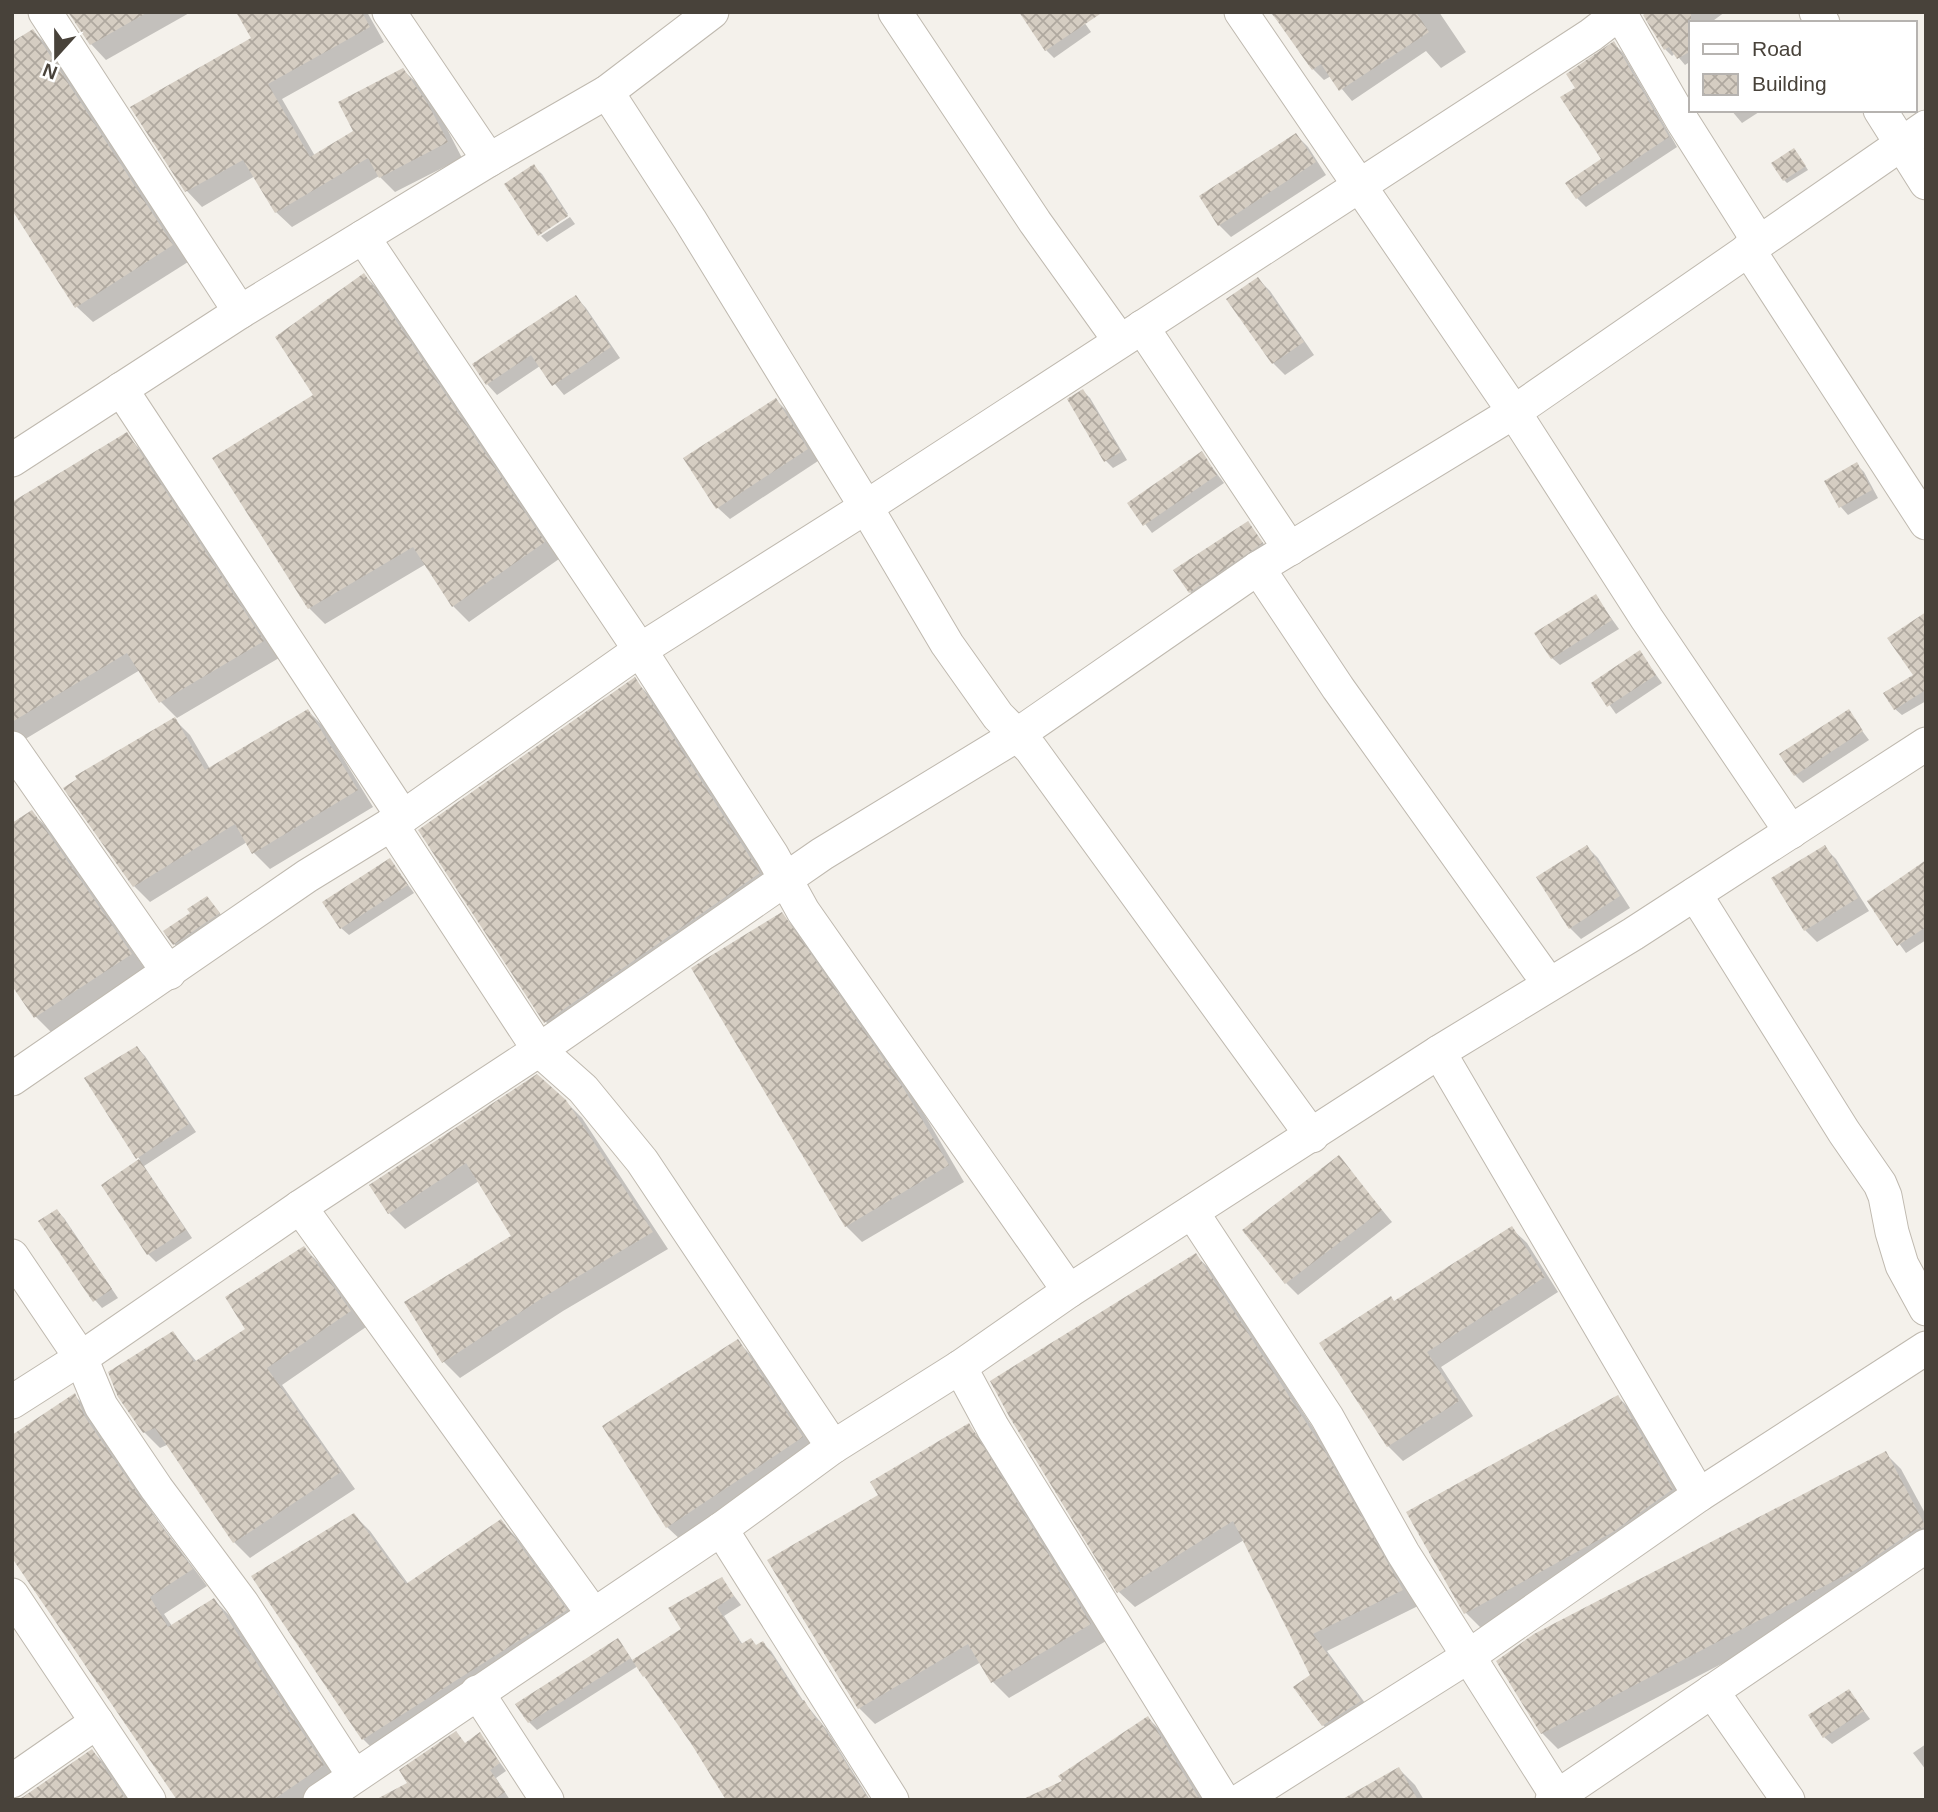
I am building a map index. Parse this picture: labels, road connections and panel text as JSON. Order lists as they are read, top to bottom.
{
  "legend": ["Road", "Building"],
  "north": "bottom"
}
